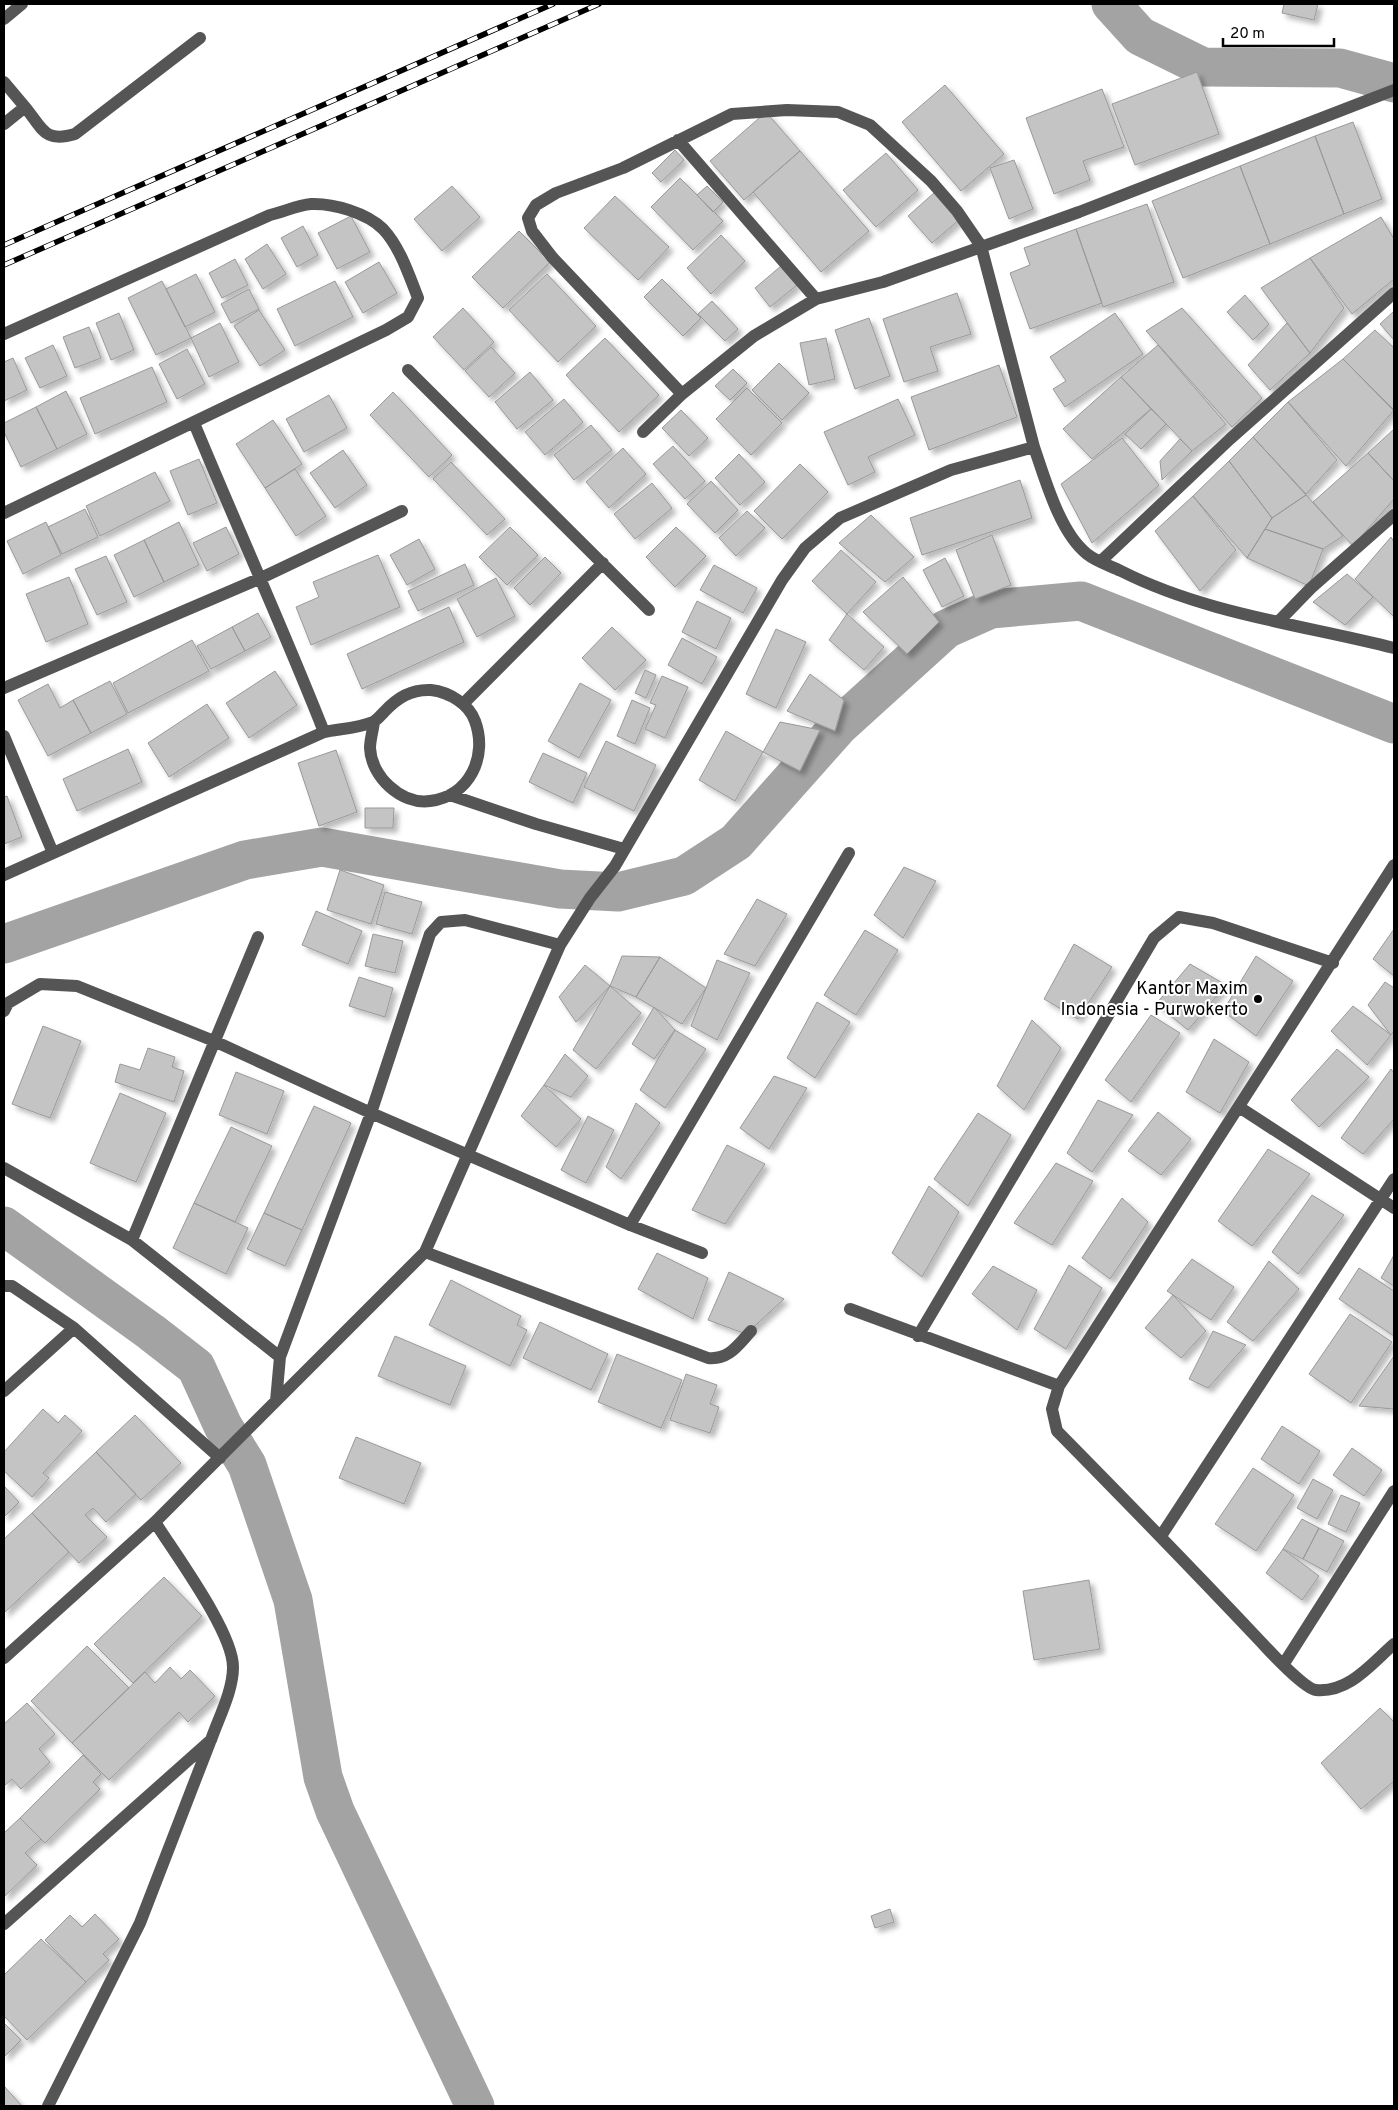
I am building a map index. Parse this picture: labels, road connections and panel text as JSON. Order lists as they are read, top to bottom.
{
  "places": ["Kantor Maxim Indonesia - Purwokerto"],
  "scale_bar": "20 m"
}
